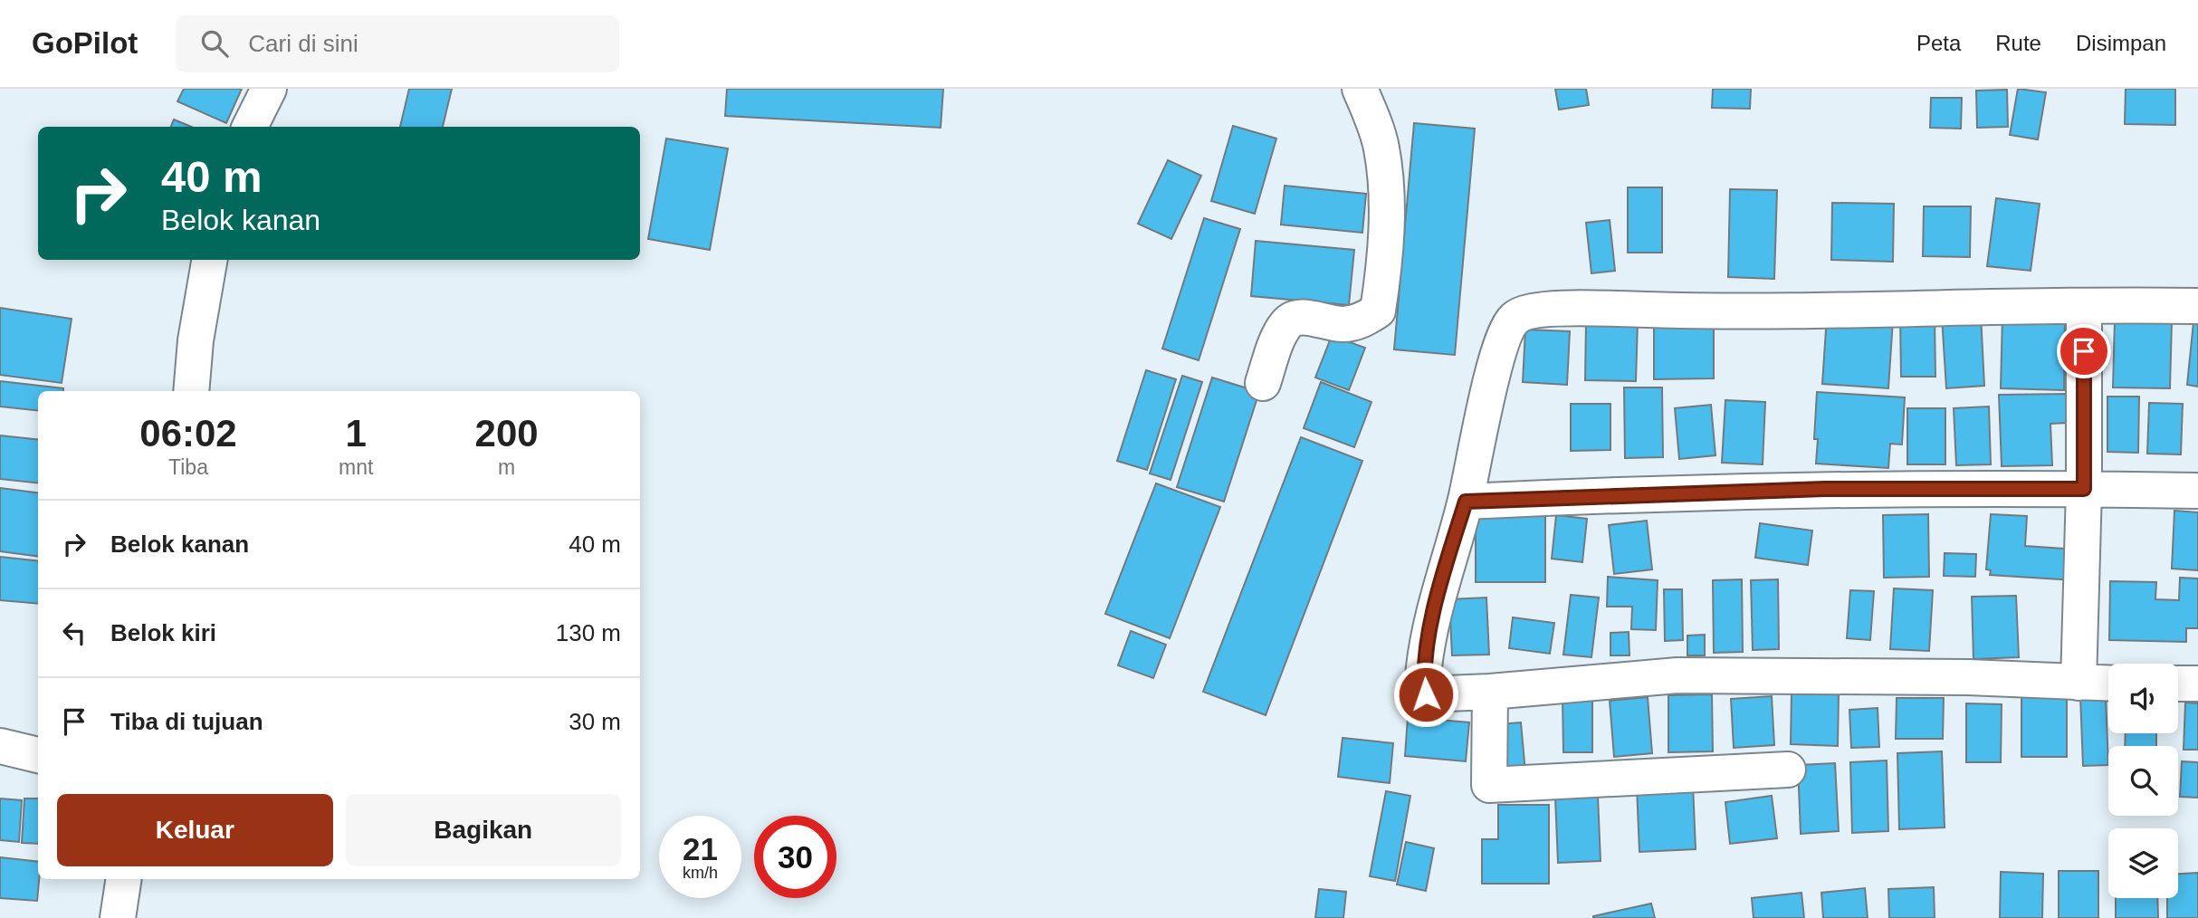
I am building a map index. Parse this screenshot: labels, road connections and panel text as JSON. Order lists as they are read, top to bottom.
{
  "page": {
    "header": "GoPilot",
    "search": "Cari di sini",
    "nav": ["Peta", "Rute", "Disimpan"],
    "turn": ["40 m", "Belok kanan"],
    "eta": [
      "06:02",
      "Tiba",
      "1",
      "mnt",
      "200",
      "m"
    ],
    "list": [
      {
        "name": "Belok kanan",
        "value": "40 m"
      },
      {
        "name": "Belok kiri",
        "value": "130 m"
      },
      {
        "name": "Tiba di tujuan",
        "value": "30 m"
      }
    ],
    "buttons": ["Keluar", "Bagikan"],
    "speed": "21 km/h",
    "limit": "30"
  }
}
